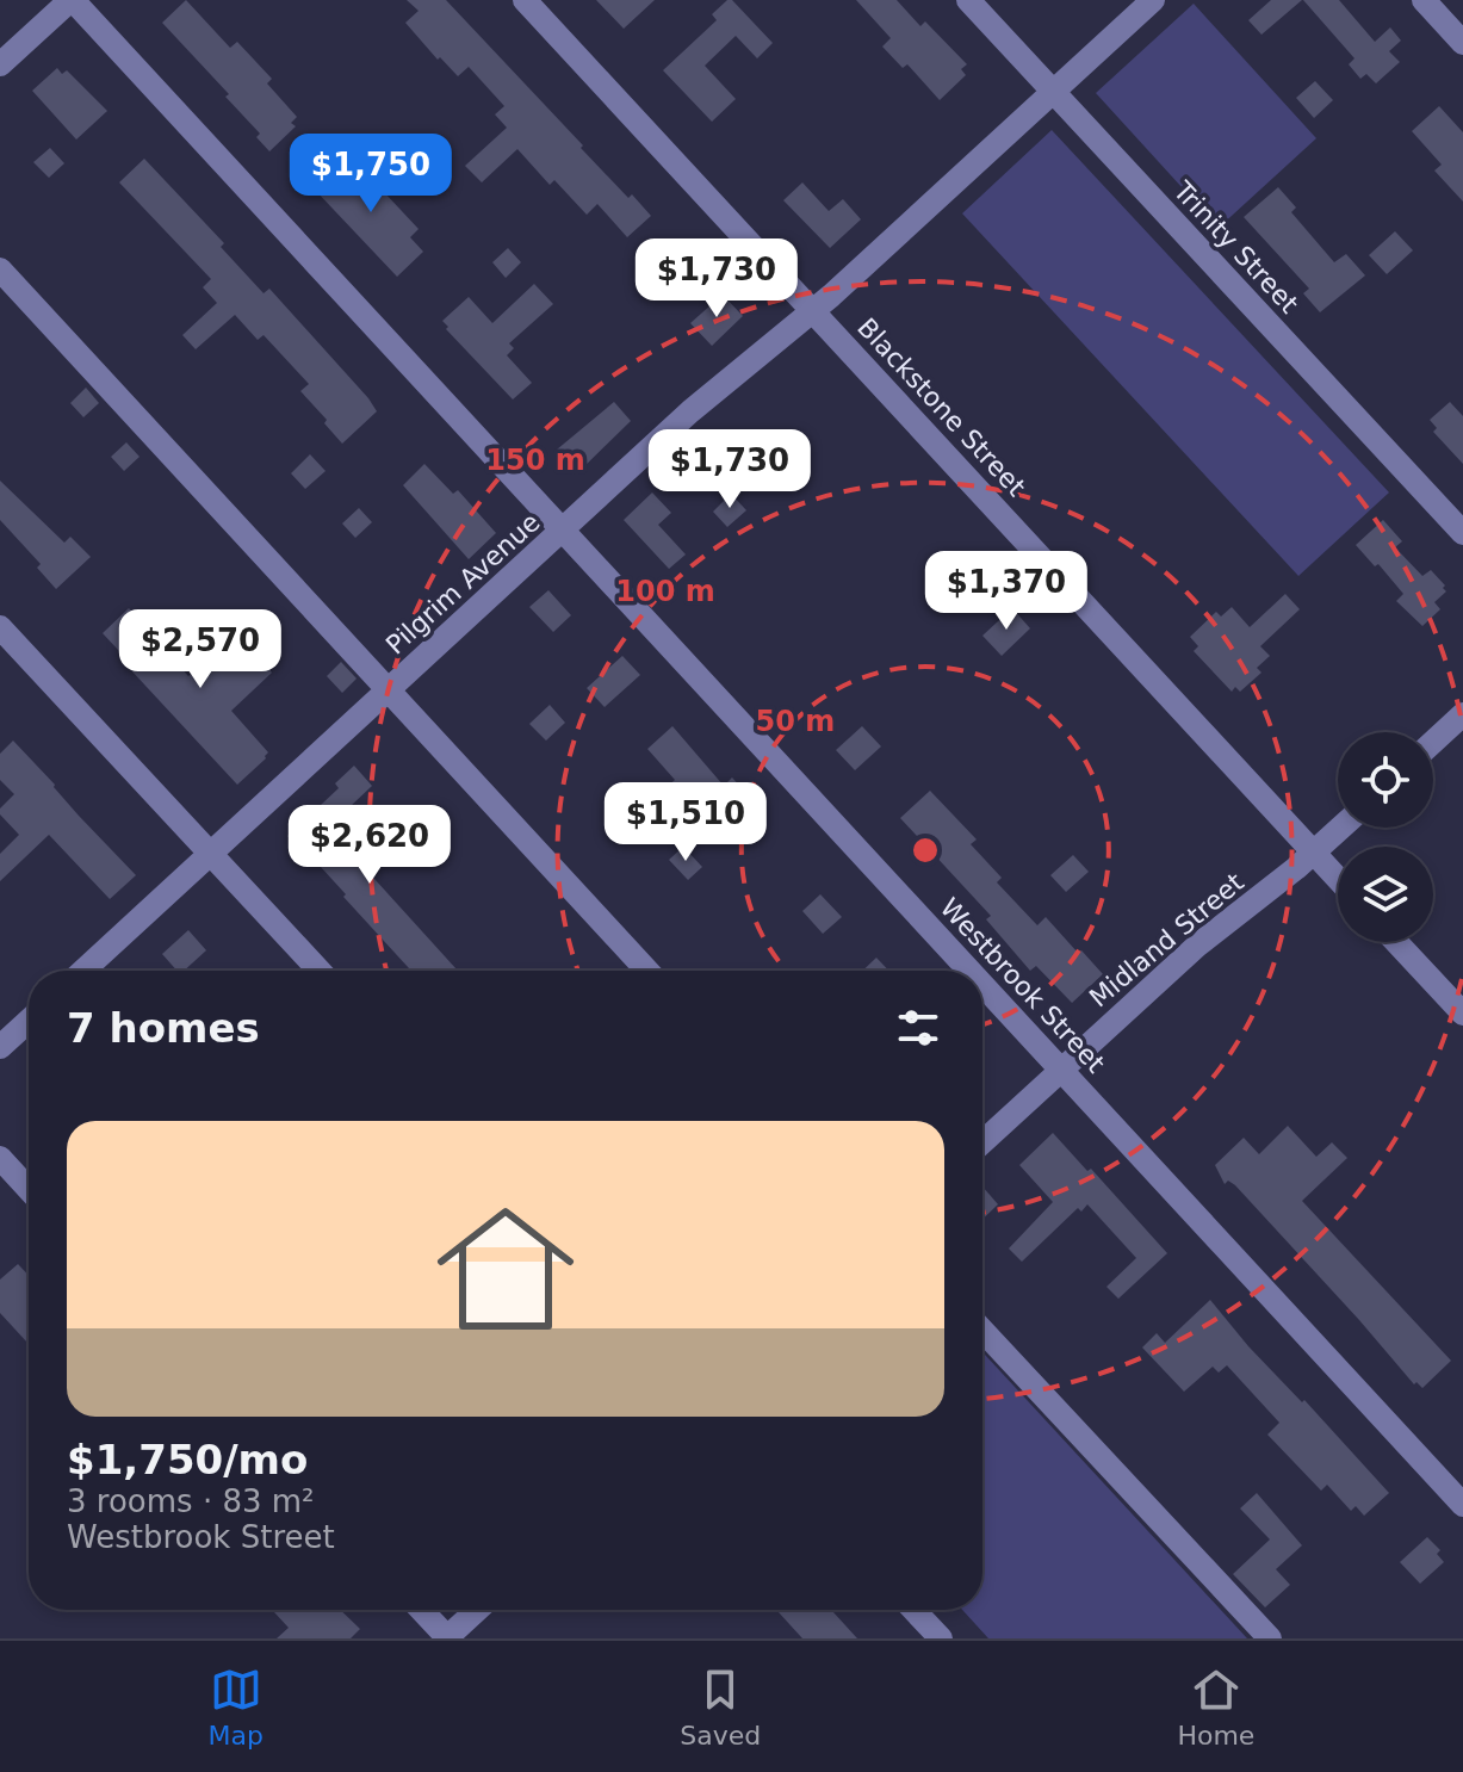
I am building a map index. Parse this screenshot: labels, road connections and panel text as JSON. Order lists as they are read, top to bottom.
{
  "streets": {
    "street": [
      "Trinity Street",
      "Blackstone Street",
      "Pilgrim Avenue",
      "Midland Street",
      "Westbrook Street"
    ]
  },
  "crossings": [
    ["Trinity Street", "Pilgrim Avenue"],
    ["Blackstone Street", "Pilgrim Avenue"],
    ["Blackstone Street", "Midland Street"],
    ["Pilgrim Avenue", "Westbrook Street"],
    ["Midland Street", "Westbrook Street"]
  ],
  "page": {
    "price": [
      "$1,750",
      "$1,730",
      "$1,730",
      "$1,370",
      "$2,570",
      "$1,510",
      "$2,620"
    ],
    "heading": "7 homes",
    "list": [
      {
        "name": "$1,750/mo",
        "note": "3 rooms · 83 m² · Westbrook Street"
      }
    ],
    "tabs": ["Map", "Saved", "Home"]
  },
  "rings": ["150 m", "100 m", "50 m"]
}
